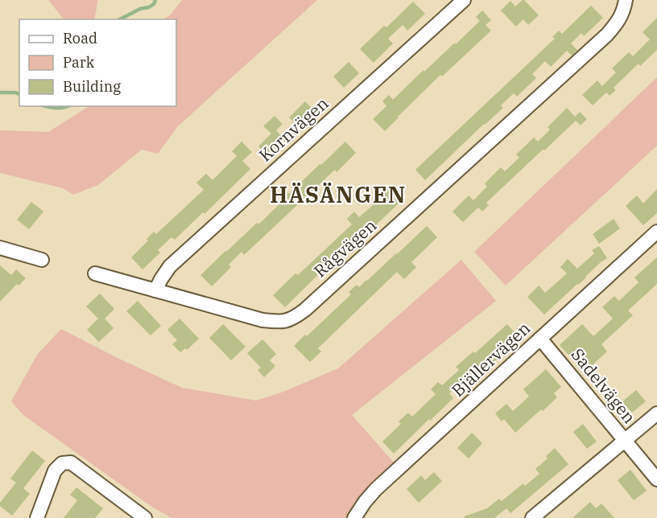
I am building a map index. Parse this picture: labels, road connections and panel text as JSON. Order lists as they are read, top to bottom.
{
  "streets": {
    "street": [
      "Kornvägen",
      "Rågvägen",
      "Bjällervägen",
      "Sadelvägen"
    ]
  },
  "crossings": [
    ["Kornvägen", "Rågvägen"],
    ["Bjällervägen", "Sadelvägen"]
  ],
  "districts": ["HÄSÄNGEN"],
  "legend": ["Road", "Park", "Building"]
}
